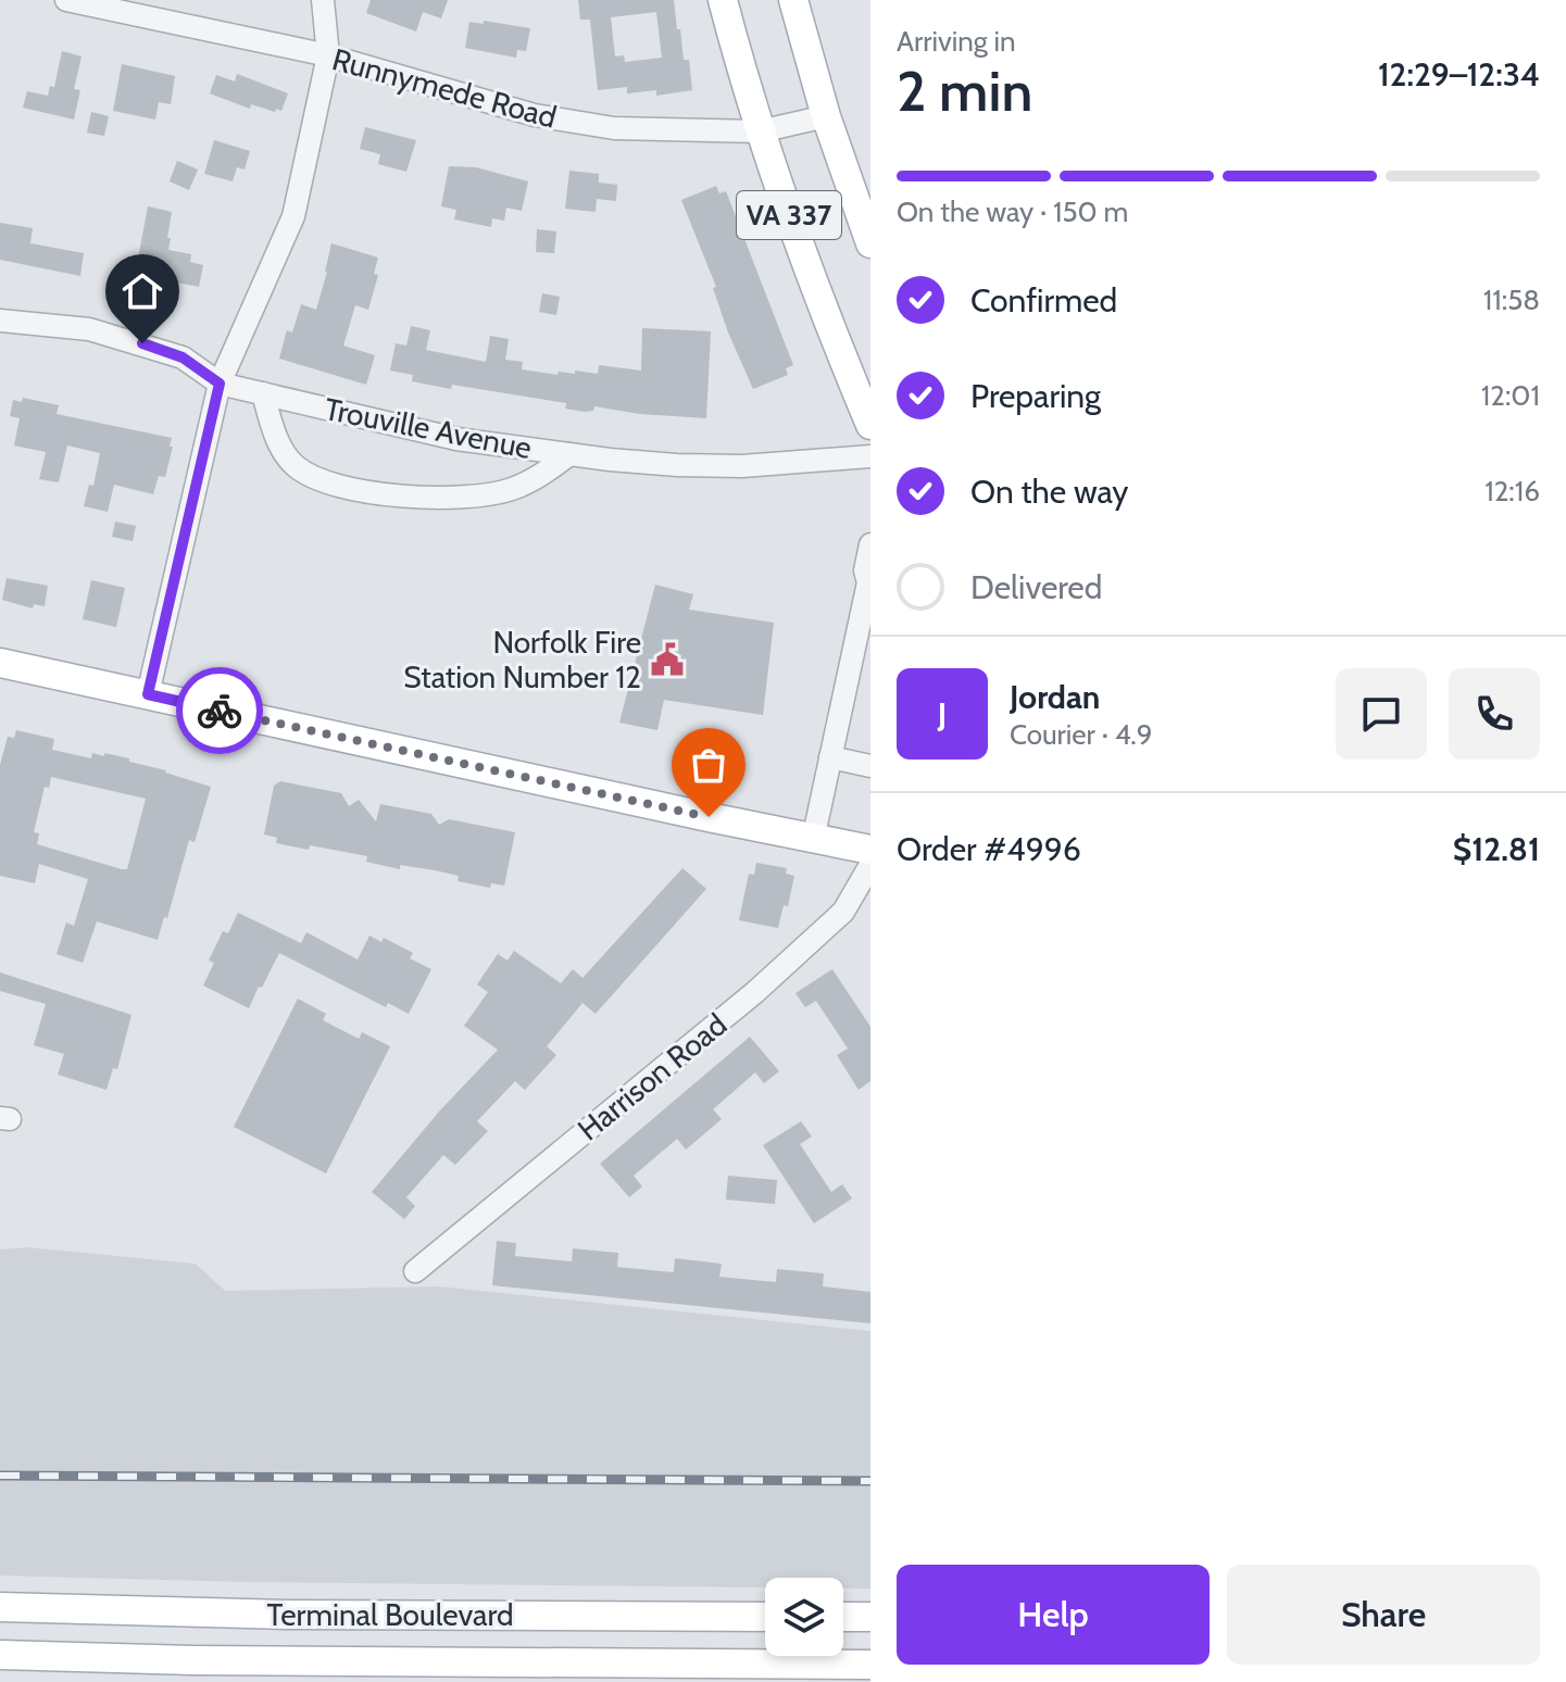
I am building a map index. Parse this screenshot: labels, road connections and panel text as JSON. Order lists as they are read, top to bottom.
{
  "streets": {
    "main road": ["VA 337", "Terminal Boulevard"],
    "street": ["Runnymede Road", "Trouville Avenue", "Harrison Road"]
  },
  "crossings": [
    ["Runnymede Road", "VA 337"]
  ],
  "places": {
    "public building": ["Norfolk Fire Station Number 12"]
  },
  "page": {
    "heading": ["2 min", "Arriving in", "12:29–12:34"],
    "panel": [
      "Jordan",
      "Courier · 4.9",
      "Order #4996",
      "$12.81"
    ],
    "bar": "On the way · 150 m",
    "list": [
      ["Confirmed", "11:58"],
      ["Preparing", "12:01"],
      ["On the way", "12:16"],
      "Delivered"
    ],
    "round": "J",
    "buttons": ["Help", "Share"]
  }
}
